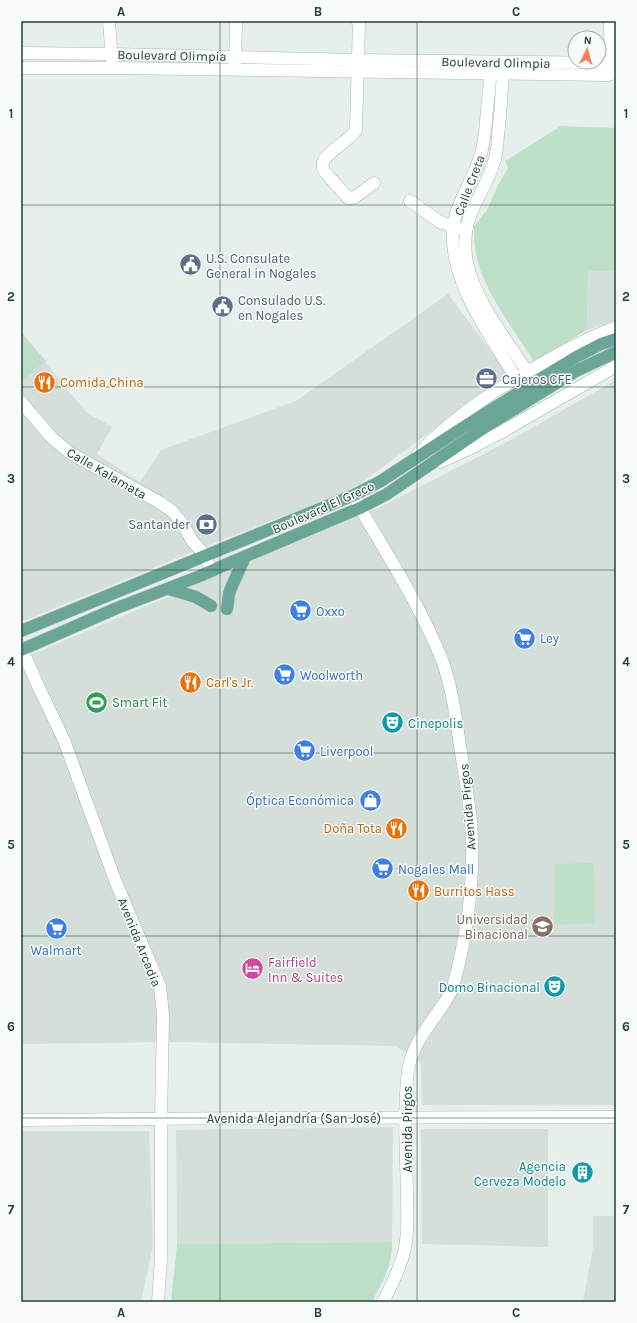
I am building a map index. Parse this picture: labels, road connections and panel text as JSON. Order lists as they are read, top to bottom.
{
  "streets": {
    "main road": ["Boulevard El Greco"],
    "street": [
      "Boulevard Olimpia",
      "Calle Creta",
      "Calle Kalamata",
      "Avenida Pirgos",
      "Avenida Arcadia",
      "Avenida Alejandría (San José)"
    ]
  },
  "crossings": [
    ["Boulevard Olimpia", "Calle Creta"],
    ["Calle Kalamata", "Boulevard El Greco"],
    ["Boulevard El Greco", "Avenida Pirgos"],
    ["Boulevard El Greco", "Avenida Arcadia"],
    ["Avenida Pirgos", "Avenida Alejandría (San José)"],
    ["Avenida Arcadia", "Avenida Alejandría (San José)"]
  ],
  "places": {
    "public building": ["U.S. Consulate General in Nogales", "Consulado U.S. en Nogales"],
    "office": ["Cajeros CFE"],
    "restaurant": [
      "Comida China",
      "Carl's Jr.",
      "Doña Tota",
      "Burritos Hass"
    ],
    "bank": ["Santander"],
    "supermarket": [
      "Oxxo",
      "Ley",
      "Woolworth",
      "Liverpool",
      "Nogales Mall",
      "Walmart"
    ],
    "sports": ["Smart Fit"],
    "theatre": ["Cinepolis", "Domo Binacional"],
    "shop": ["Óptica Económica"],
    "school or university": ["Universidad Binacional"],
    "hotel": ["Fairfield Inn & Suites"],
    "building": ["Agencia Cerveza Modelo"]
  },
  "north": "top",
  "grid": {
    "columns": ["A", "B", "C"],
    "rows": [
      "1",
      "2",
      "3",
      "4",
      "5",
      "6",
      "7"
    ]
  }
}
